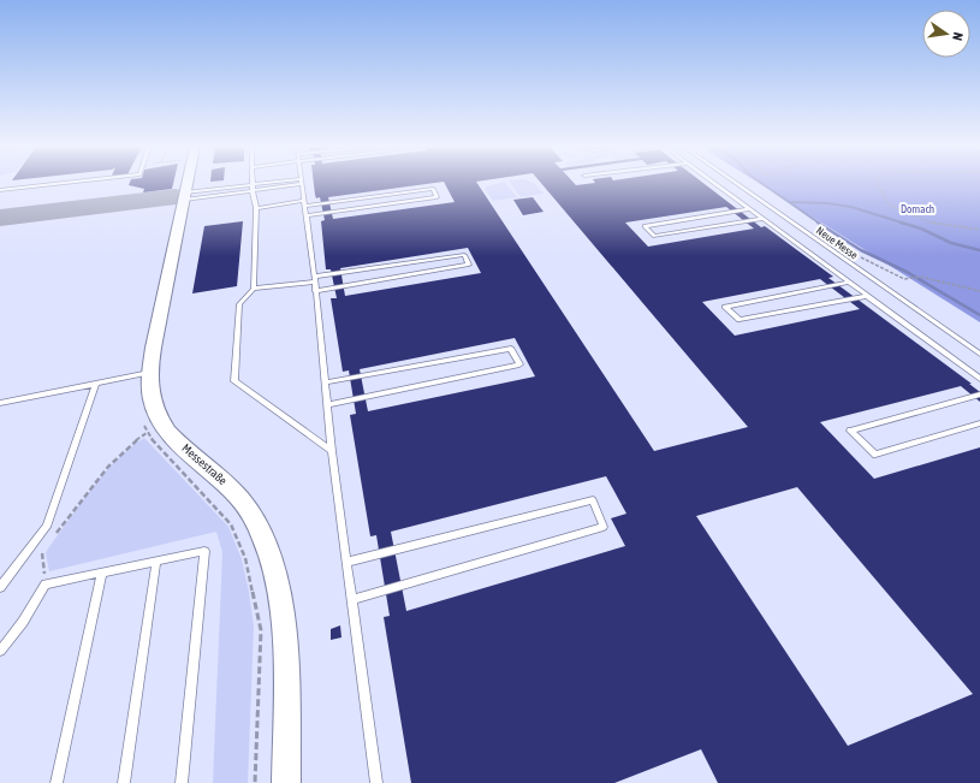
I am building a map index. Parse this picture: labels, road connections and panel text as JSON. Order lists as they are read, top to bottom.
{
  "streets": {
    "street": ["Messestraße"],
    "lane": ["Neue Messe"]
  },
  "parks": ["Dornach"],
  "north": "right"
}
